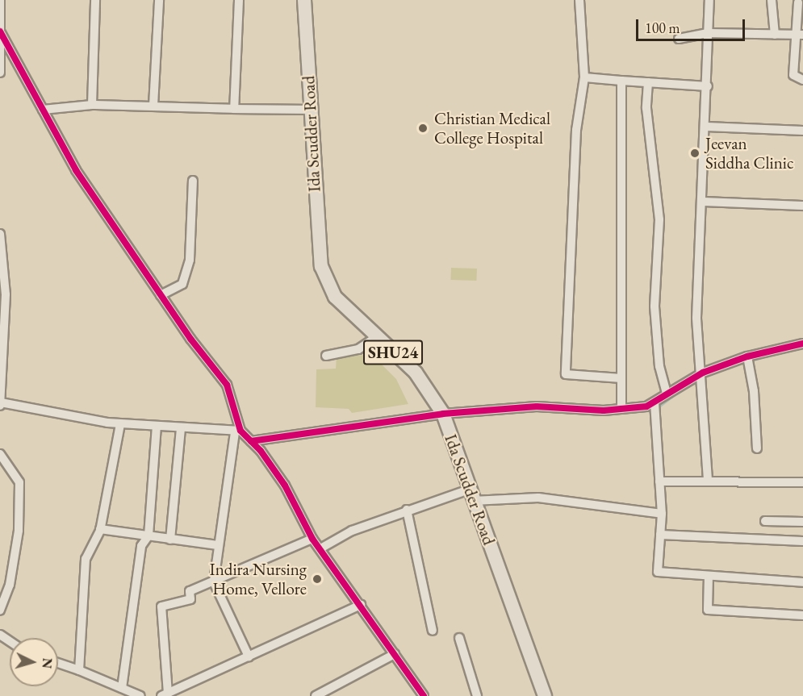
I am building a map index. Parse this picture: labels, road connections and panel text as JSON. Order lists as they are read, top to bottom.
{
  "streets": {
    "main road": ["Ida Scudder Road", "SHU24"]
  },
  "places": ["Christian Medical College Hospital", "Jeevan Siddha Clinic", "Indira Nursing Home, Vellore"],
  "scale_bar": "100 m",
  "north": "right"
}
